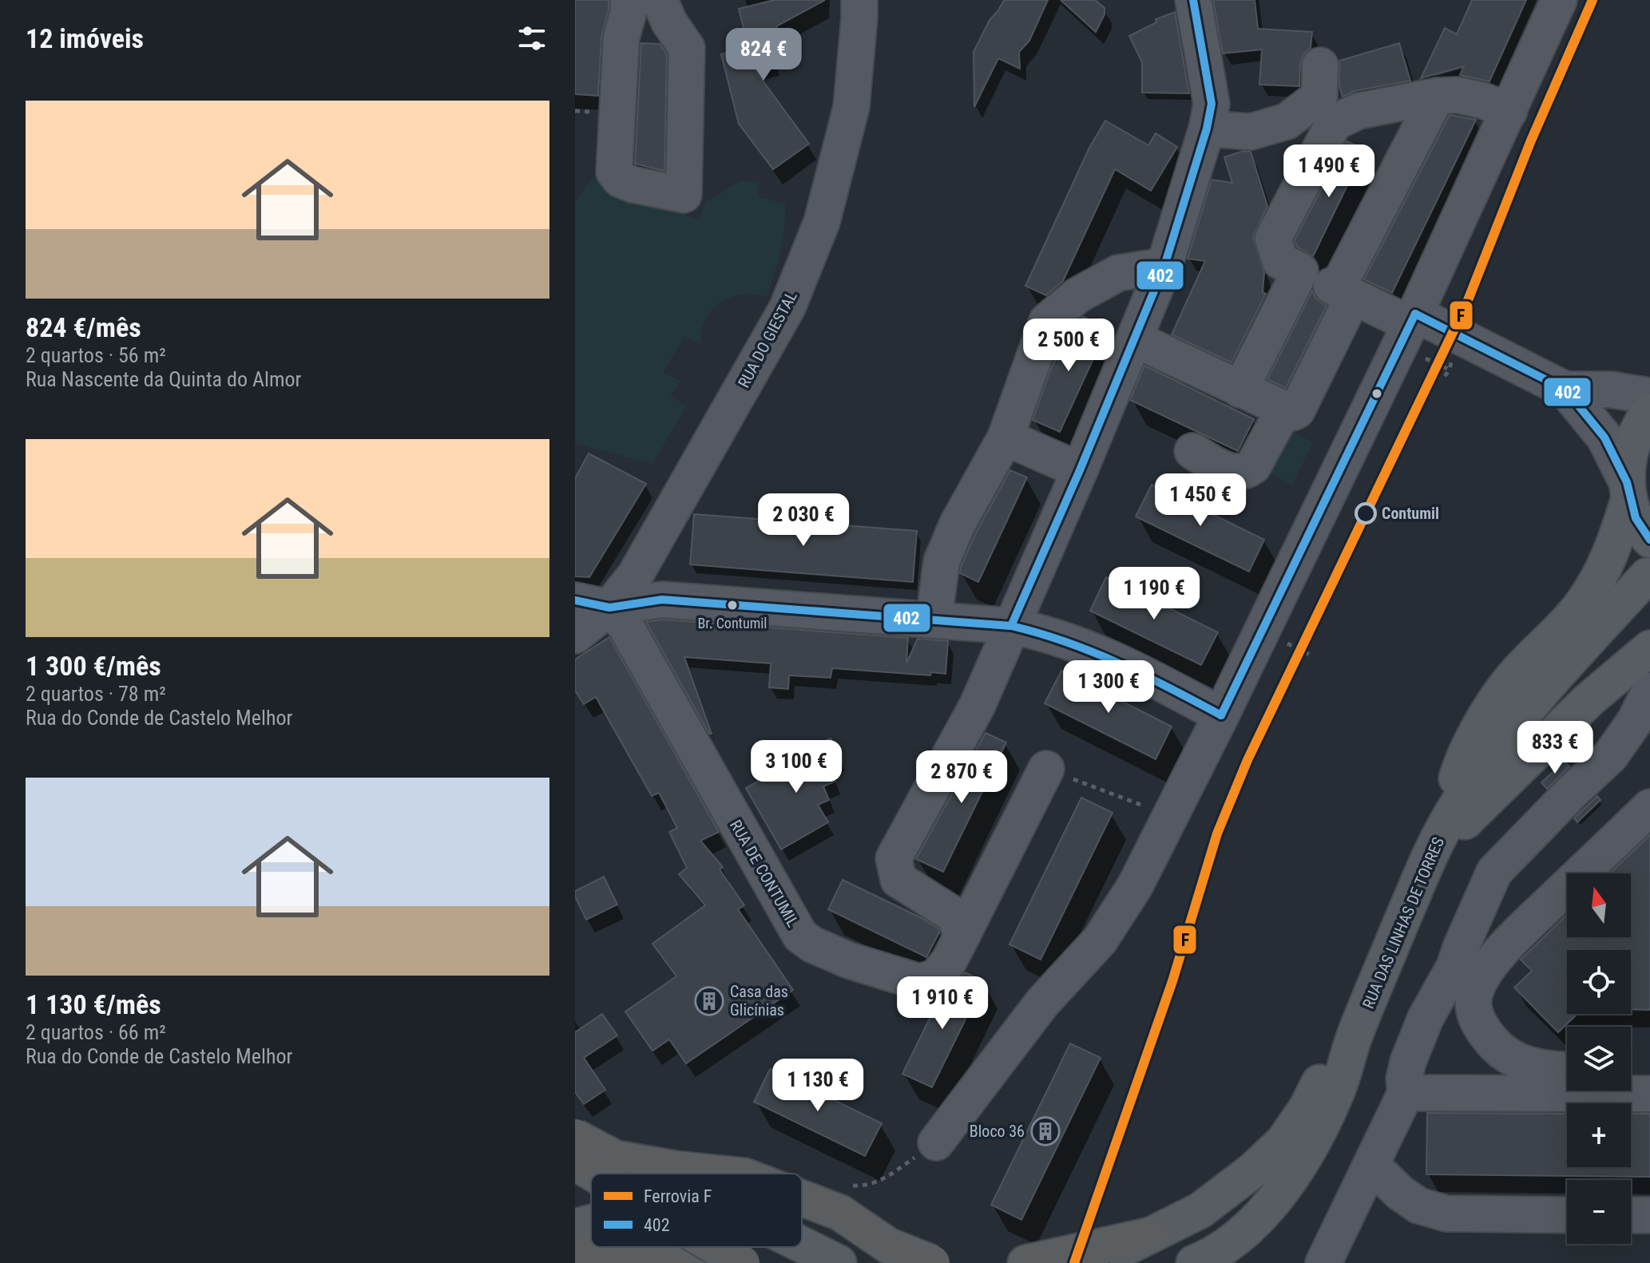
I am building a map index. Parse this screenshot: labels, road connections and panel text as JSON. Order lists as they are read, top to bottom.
{
  "streets": {
    "main road": ["RUA DAS LINHAS DE TORRES"],
    "street": ["RUA DO GIESTAL", "RUA DE CONTUMIL"]
  },
  "crossings": [
    ["RUA DO GIESTAL", "RUA DE CONTUMIL"]
  ],
  "places": {
    "other": ["Contumil", "Br. Contumil"],
    "building": ["Casa das Glicínias", "Bloco 36"]
  },
  "lines": ["rail line F", "transit line 402"],
  "legend": ["Ferrovia F", "402"],
  "north": "top",
  "page": {
    "heading": "12 imóveis",
    "price": [
      "824 €",
      "1 490 €",
      "2 500 €",
      "1 450 €",
      "2 030 €",
      "1 190 €",
      "1 300 €",
      "833 €",
      "3 100 €",
      "2 870 €",
      "1 910 €",
      "1 130 €"
    ],
    "list": [
      {
        "name": "824 €/mês",
        "note": "2 quartos · 56 m² · Rua Nascente da Quinta do Almor"
      },
      {
        "name": "1 300 €/mês",
        "note": "2 quartos · 78 m² · Rua do Conde de Castelo Melhor"
      },
      {
        "name": "1 130 €/mês",
        "note": "2 quartos · 66 m² · Rua do Conde de Castelo Melhor"
      }
    ],
    "map_buttons": ["+", "−"]
  }
}
